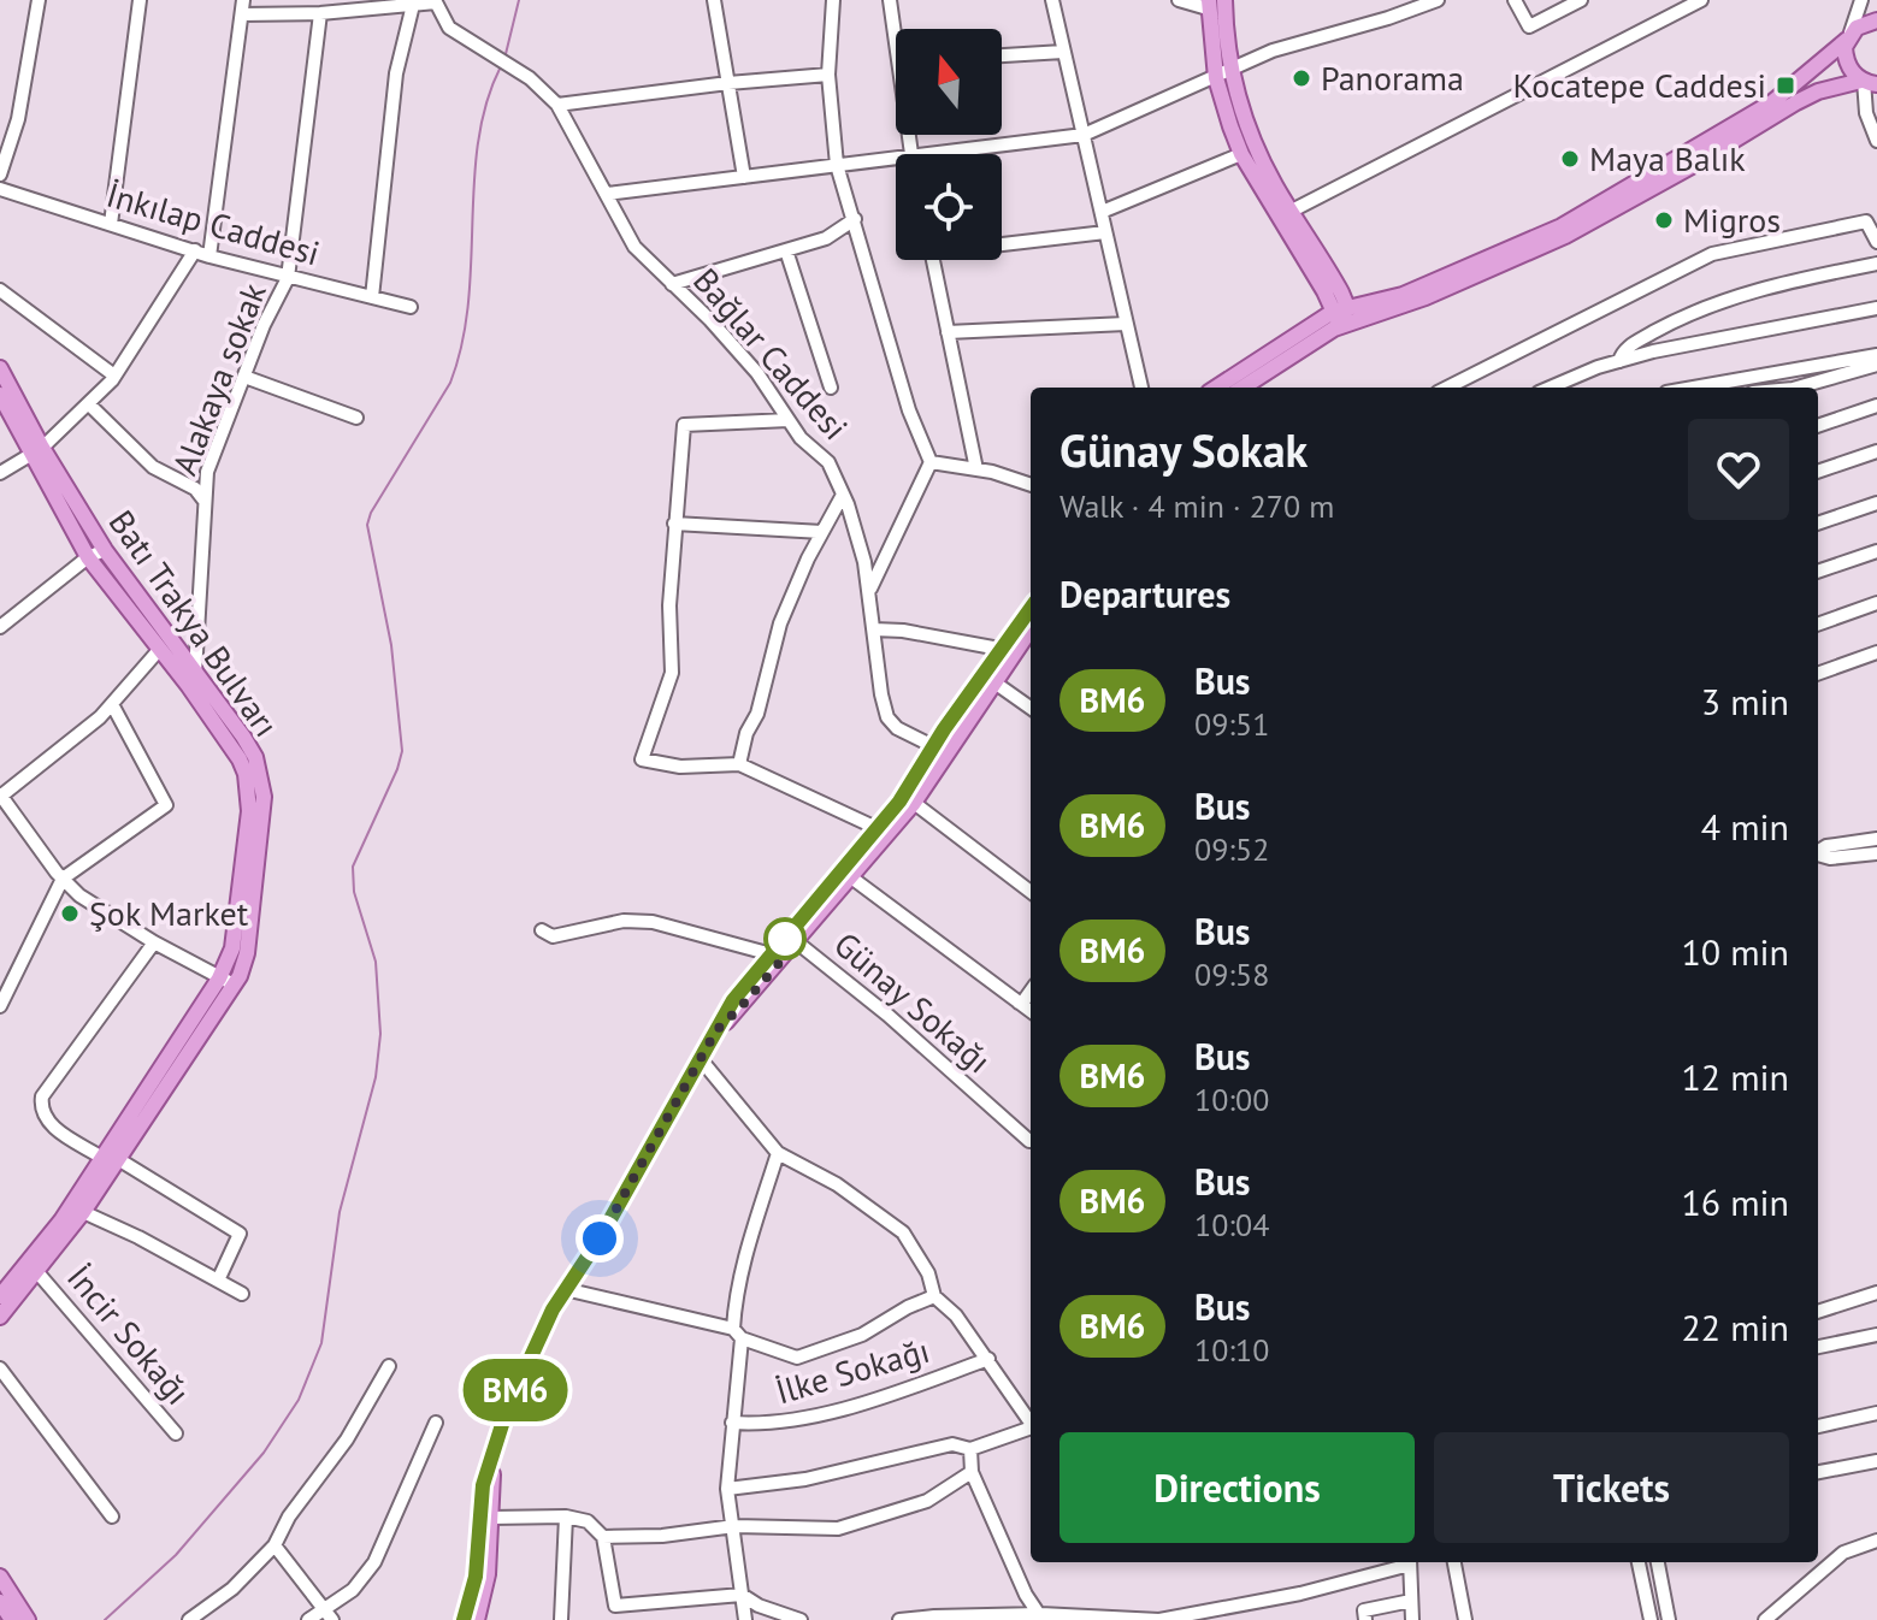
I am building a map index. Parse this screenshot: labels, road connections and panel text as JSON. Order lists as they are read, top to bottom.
{
  "streets": {
    "main road": ["Batı Trakya Bulvarı"],
    "street": [
      "İnkılap Caddesi",
      "Bağlar Caddesi",
      "Alakaya sokak",
      "Günay Sokağı",
      "İncir Sokağı",
      "İlke Sokağı"
    ]
  },
  "crossings": [
    ["İnkılap Caddesi", "Alakaya sokak"],
    ["Alakaya sokak", "Batı Trakya Bulvarı"],
    ["Batı Trakya Bulvarı", "İncir Sokağı"]
  ],
  "places": {
    "other": [
      "Panorama",
      "Maya Balık",
      "Migros",
      "Şok Market"
    ],
    "transit": ["Kocatepe Caddesi"]
  },
  "lines": ["bus line BM6"],
  "north": "top",
  "page": {
    "on_map": "BM6",
    "heading": [
      ["Günay Sokak", "Walk · 4 min · 270 m"],
      "Departures"
    ],
    "list": [
      {
        "mark": "BM6",
        "name": "Bus",
        "note": "09:51",
        "value": "3 min"
      },
      {
        "mark": "BM6",
        "name": "Bus",
        "note": "09:52",
        "value": "4 min"
      },
      {
        "mark": "BM6",
        "name": "Bus",
        "note": "09:58",
        "value": "10 min"
      },
      {
        "mark": "BM6",
        "name": "Bus",
        "note": "10:00",
        "value": "12 min"
      },
      {
        "mark": "BM6",
        "name": "Bus",
        "note": "10:04",
        "value": "16 min"
      },
      {
        "mark": "BM6",
        "name": "Bus",
        "note": "10:10",
        "value": "22 min"
      }
    ],
    "buttons": ["Directions", "Tickets"]
  }
}
